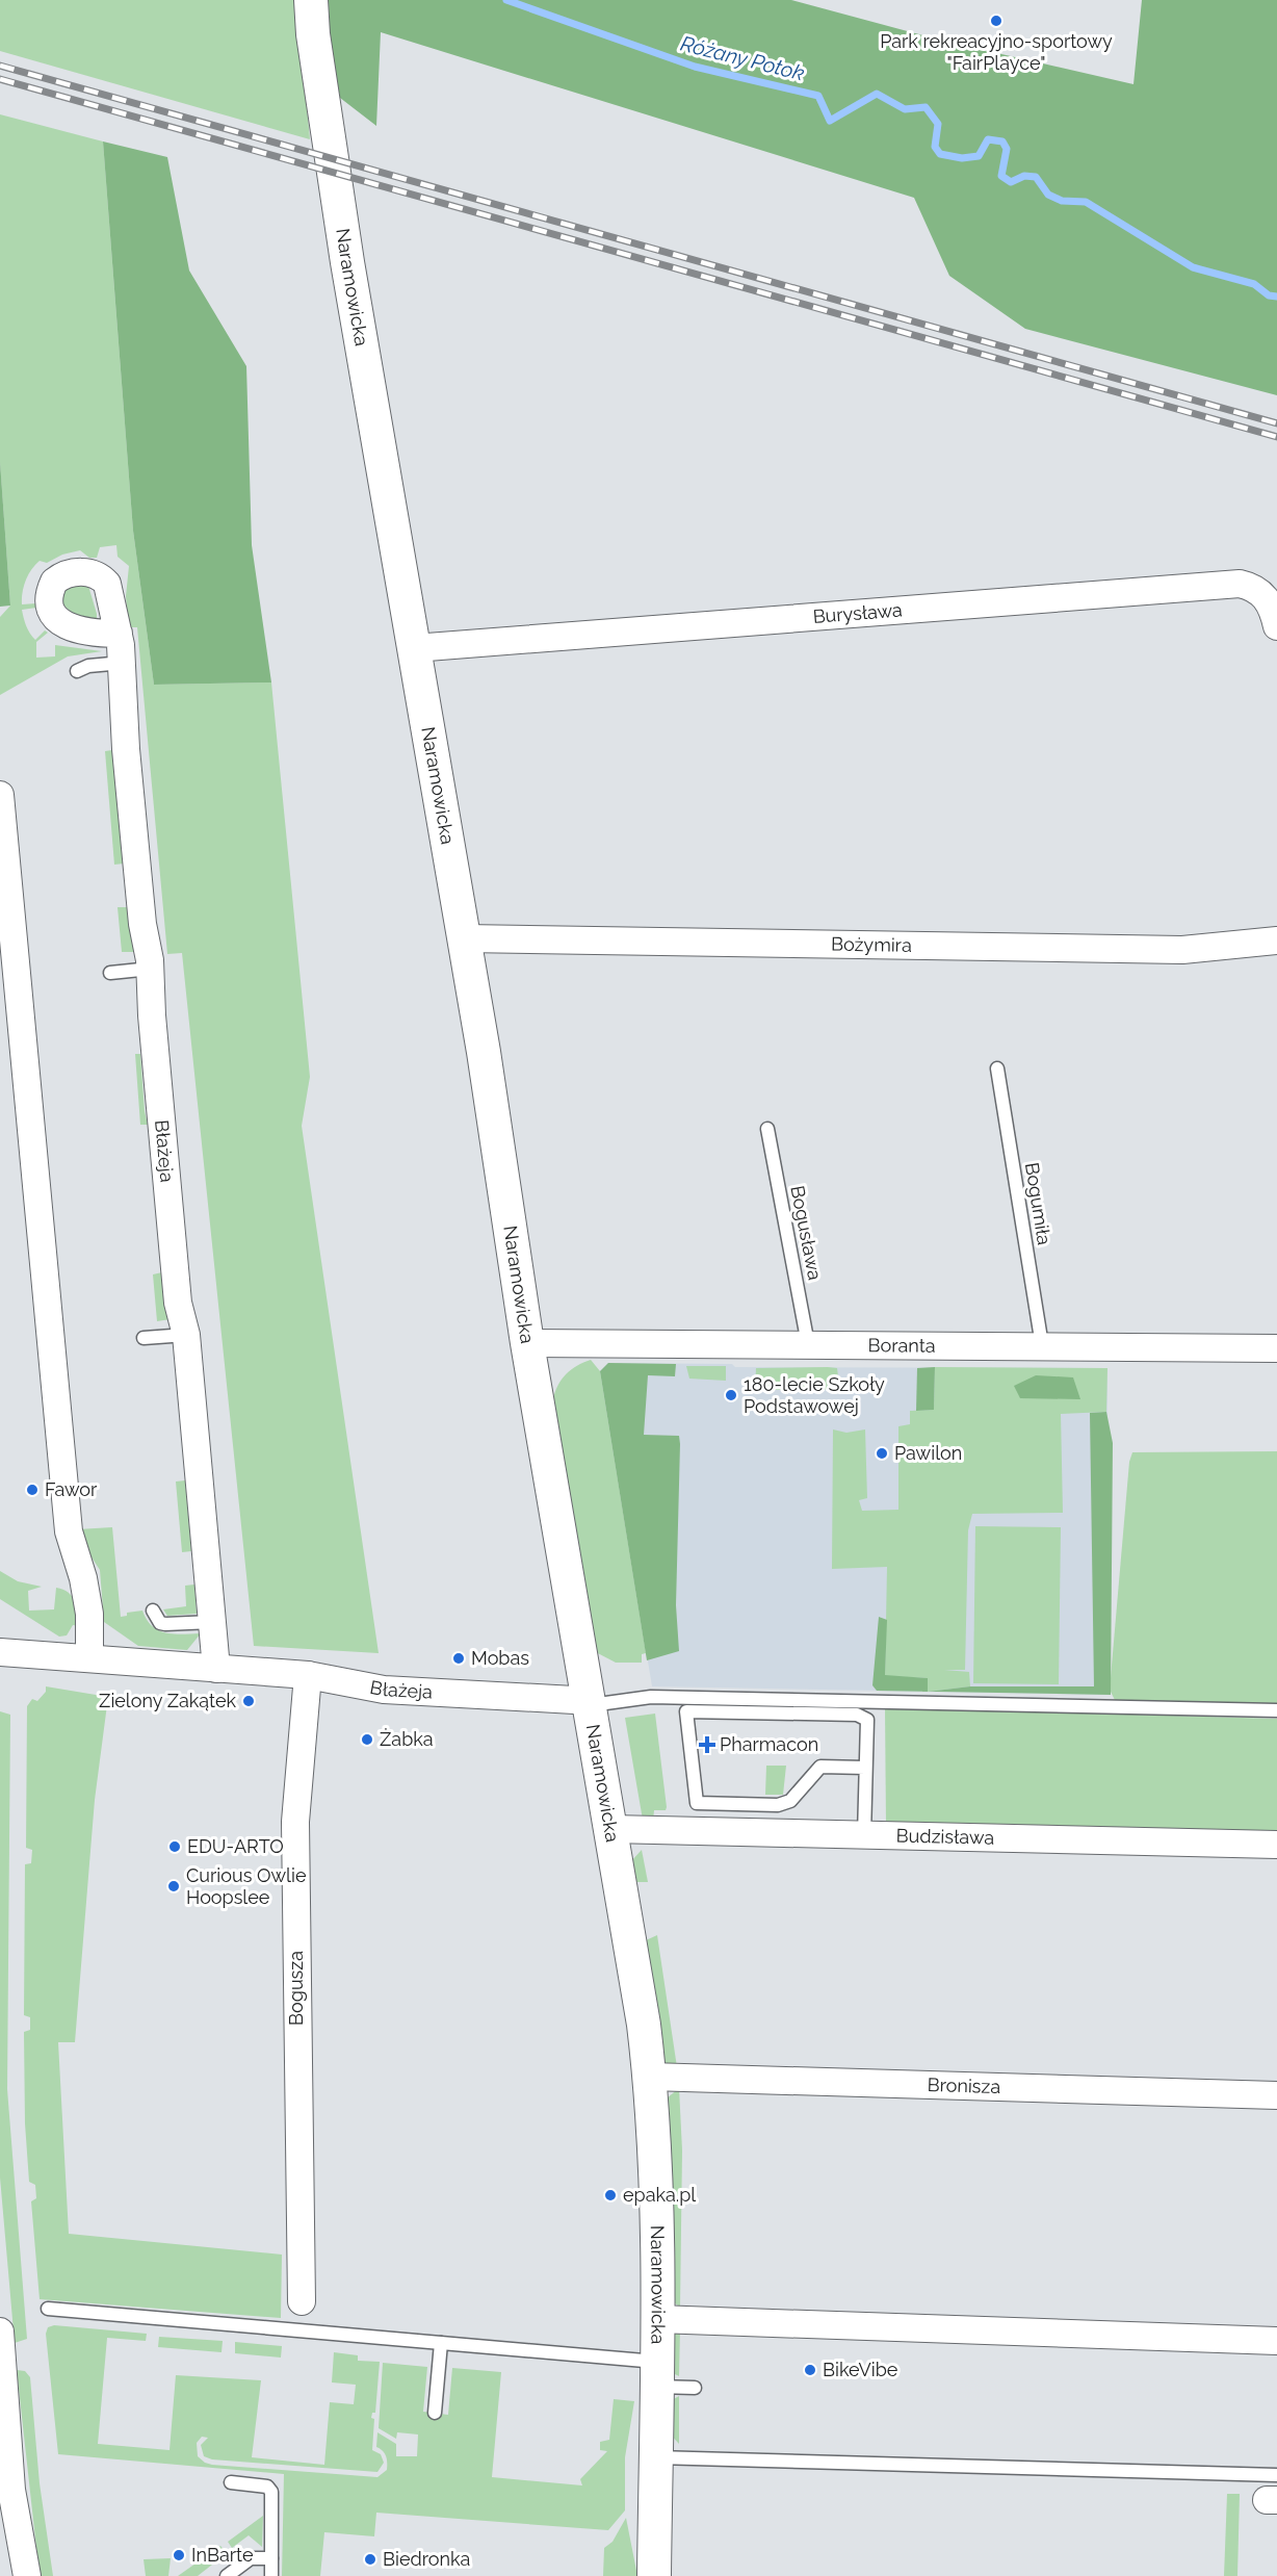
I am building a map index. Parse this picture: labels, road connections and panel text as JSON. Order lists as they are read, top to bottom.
{
  "streets": {
    "street": [
      "Naramowicka",
      "Burysława",
      "Bożymira",
      "Błażeja",
      "Boranta",
      "Budzisława",
      "Bogusza",
      "Bronisza"
    ],
    "lane": ["Bogumiła", "Bogusława"]
  },
  "crossings": [
    ["Naramowicka", "Burysława"],
    ["Naramowicka", "Bożymira"],
    ["Naramowicka", "Błażeja"],
    ["Naramowicka", "Boranta"],
    ["Naramowicka", "Budzisława"],
    ["Naramowicka", "Bronisza"],
    ["Błażeja", "Bogusza"],
    ["Bogumiła", "Boranta"],
    ["Bogusława", "Boranta"]
  ],
  "water": ["Różany Potok"],
  "places": {
    "other": [
      "Park rekreacyjno-sportowy \"FairPlayce\"",
      "180-lecie Szkoły Podstawowej",
      "Pawilon",
      "Fawor",
      "Mobas",
      "Zielony Zakątek",
      "Żabka",
      "EDU-ARTO",
      "Curious Owlie Hoopslee",
      "epaka.pl",
      "BikeVibe",
      "InBarte",
      "Biedronka"
    ],
    "health": ["Pharmacon"]
  }
}
